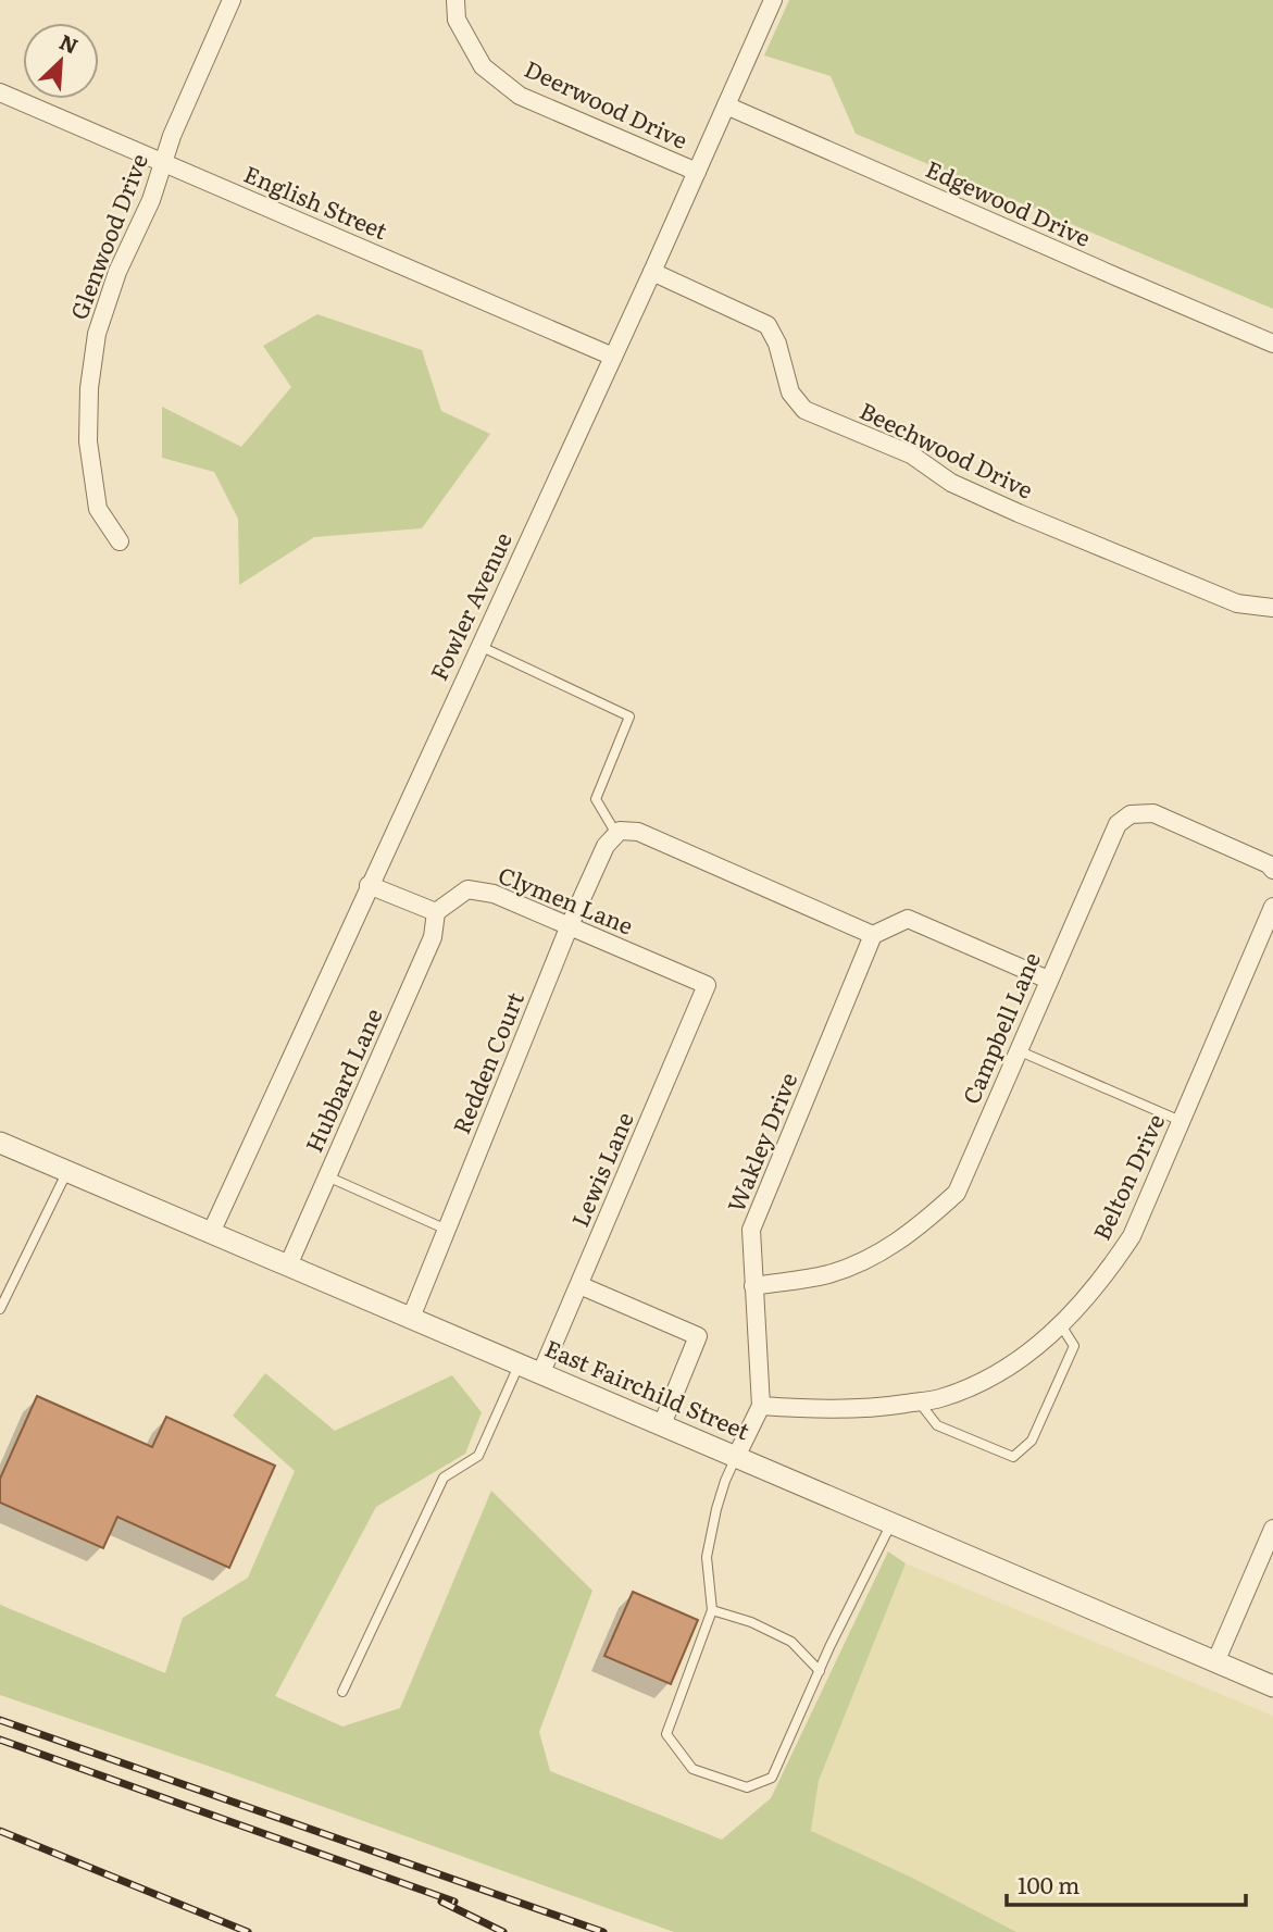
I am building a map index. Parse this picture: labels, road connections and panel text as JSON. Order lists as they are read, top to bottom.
{
  "streets": {
    "street": [
      "Deerwood Drive",
      "English Street",
      "Edgewood Drive",
      "Glenwood Drive",
      "Beechwood Drive",
      "Fowler Avenue",
      "Clymen Lane",
      "Campbell Lane",
      "Redden Court",
      "Hubbard Lane",
      "Wakley Drive",
      "Lewis Lane",
      "Belton Drive",
      "East Fairchild Street"
    ]
  },
  "crossings": [
    ["Deerwood Drive", "Fowler Avenue"],
    ["English Street", "Glenwood Drive"],
    ["English Street", "Fowler Avenue"],
    ["Edgewood Drive", "Fowler Avenue"],
    ["Beechwood Drive", "Fowler Avenue"],
    ["Fowler Avenue", "East Fairchild Street"],
    ["Clymen Lane", "Redden Court"],
    ["Clymen Lane", "Hubbard Lane"],
    ["Clymen Lane", "Lewis Lane"],
    ["Campbell Lane", "Wakley Drive"],
    ["Redden Court", "East Fairchild Street"],
    ["Hubbard Lane", "East Fairchild Street"],
    ["Wakley Drive", "Belton Drive"],
    ["Wakley Drive", "East Fairchild Street"],
    ["Lewis Lane", "East Fairchild Street"]
  ],
  "scale_bar": "100 m",
  "north": "top right"
}
